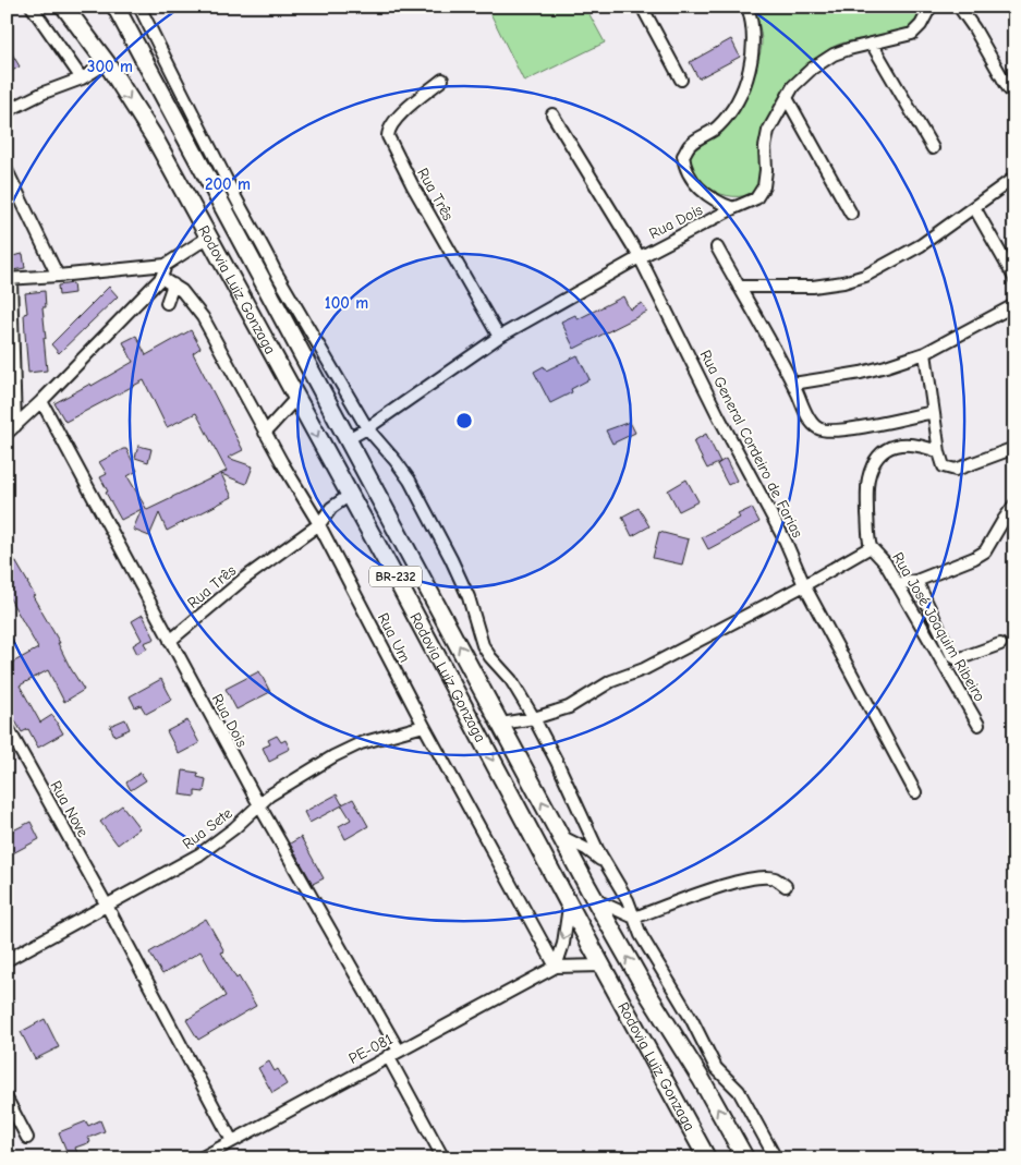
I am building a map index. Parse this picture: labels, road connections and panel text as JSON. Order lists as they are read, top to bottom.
{
  "streets": {
    "highway": ["Rodovia Luiz Gonzaga", "BR-232"],
    "street": [
      "Rua Três",
      "Rua Dois",
      "Rua General Cordeiro de Farias",
      "Rua José Joaquim Ribeiro",
      "Rua Um",
      "Rua Nove",
      "Rua Sete",
      "PE-081"
    ]
  },
  "crossings": [
    ["Rua Três", "Rua Dois"],
    ["Rua Três", "Rodovia Luiz Gonzaga"],
    ["Rua Três", "Rua Um"],
    ["Rua Dois", "Rodovia Luiz Gonzaga"],
    ["Rua Dois", "Rua General Cordeiro de Farias"],
    ["Rua Dois", "Rua Sete"],
    ["Rua Dois", "PE-081"],
    ["Rua Um", "Rua Sete"],
    ["Rua Um", "PE-081"],
    ["Rua Nove", "Rua Sete"]
  ],
  "rings": ["300 m", "200 m", "100 m"]
}
